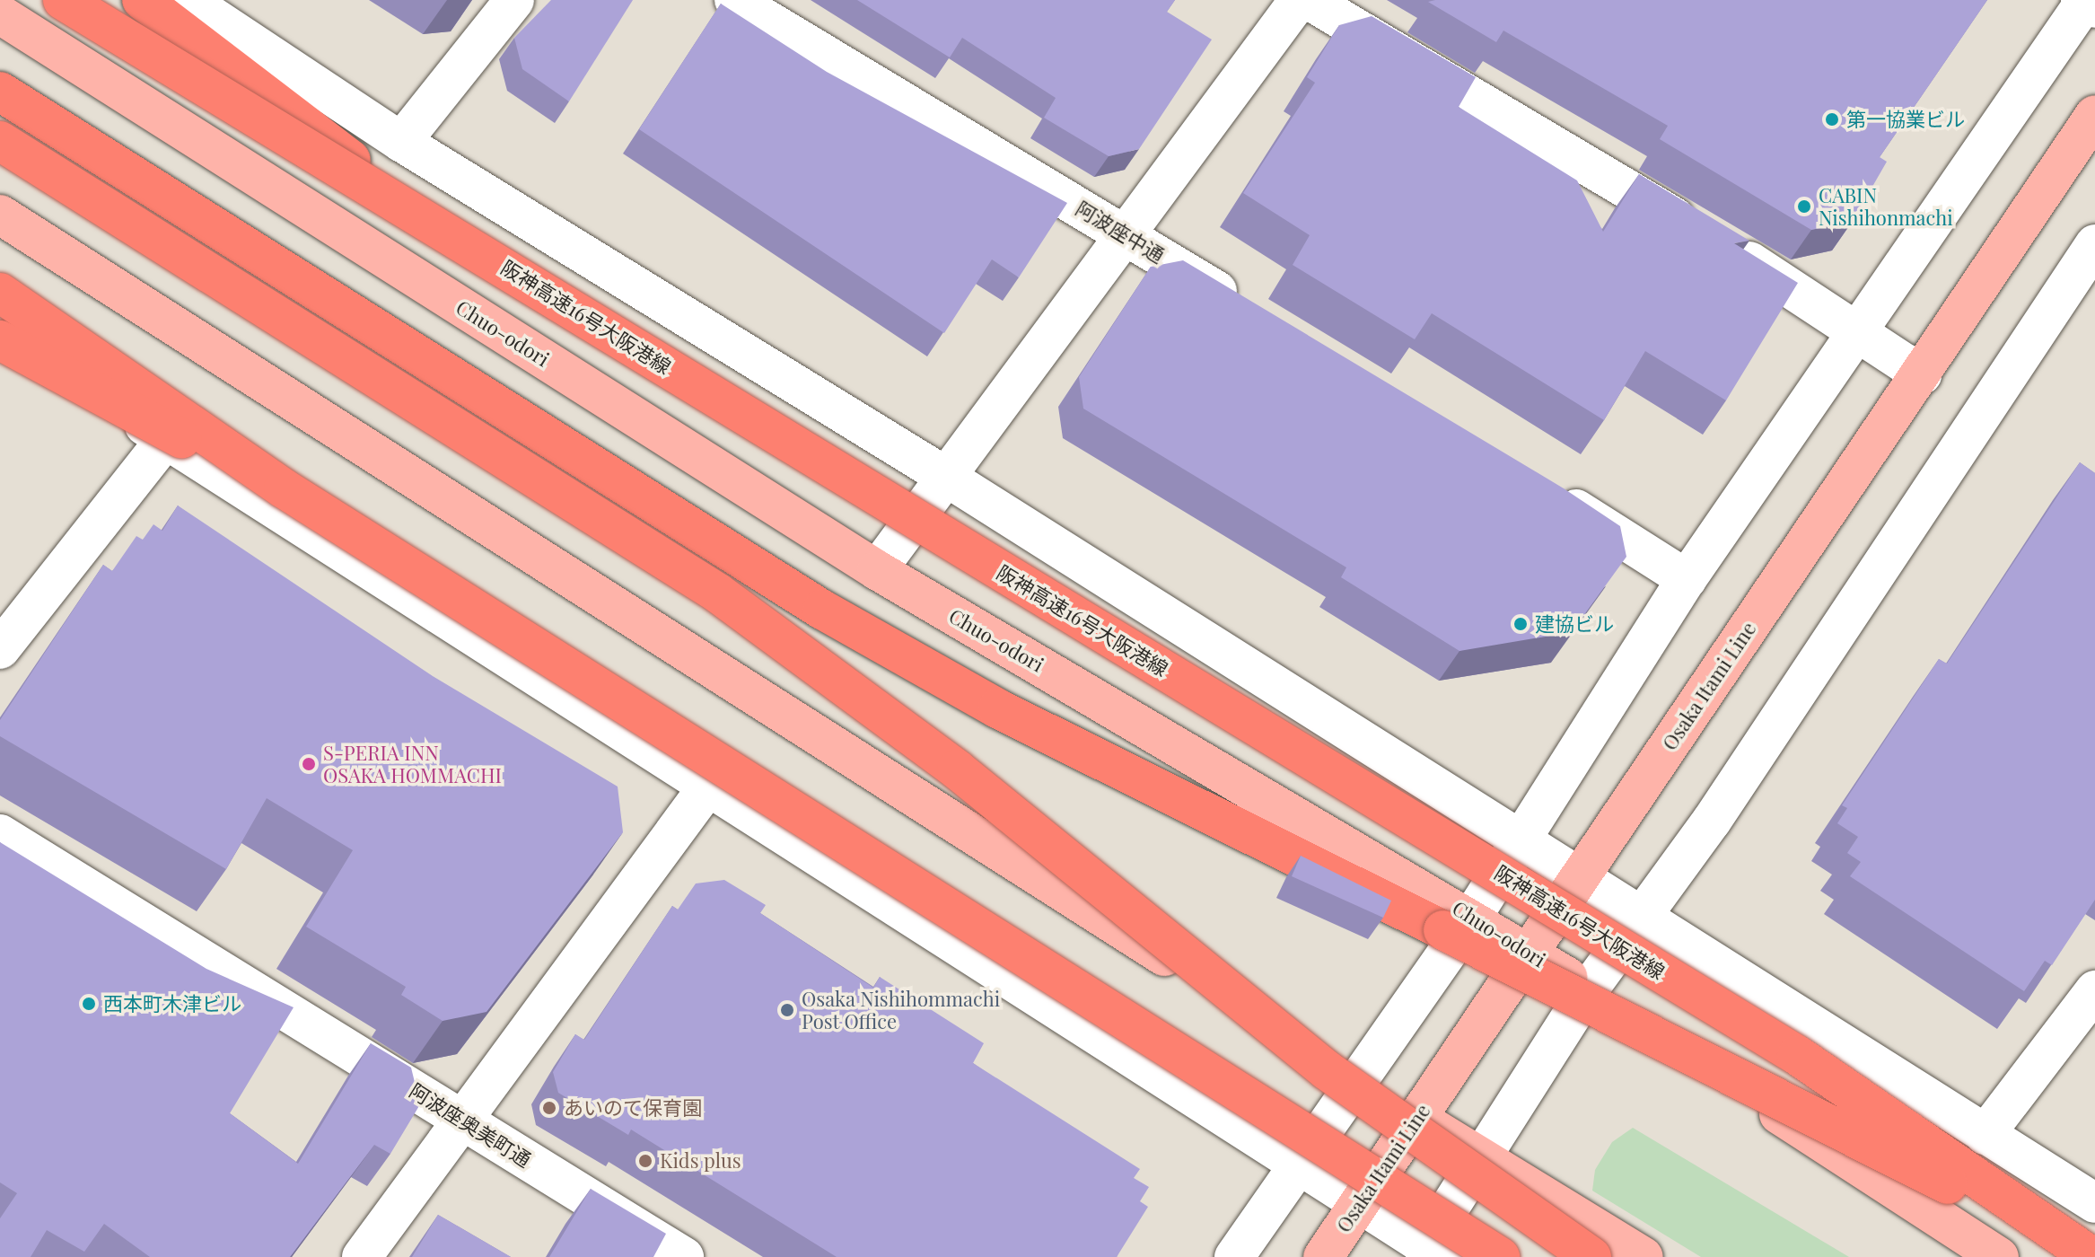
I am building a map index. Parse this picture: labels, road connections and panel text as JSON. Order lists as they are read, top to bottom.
{
  "streets": {
    "highway": ["阪神高速16号大阪港線"],
    "main road": ["Chuo-odori", "Osaka Itami Line"],
    "street": ["阿波座中通", "阿波座奥美町通"]
  },
  "crossings": [
    ["Chuo-odori", "Osaka Itami Line"]
  ],
  "places": [
    "第一協業ビル",
    "CABIN Nishihonmachi",
    "建協ビル",
    "S-PERIA INN OSAKA HOMMACHI",
    "西本町木津ビル",
    "Osaka Nishihommachi Post Office",
    "あいのて保育園",
    "Kids plus"
  ]
}
